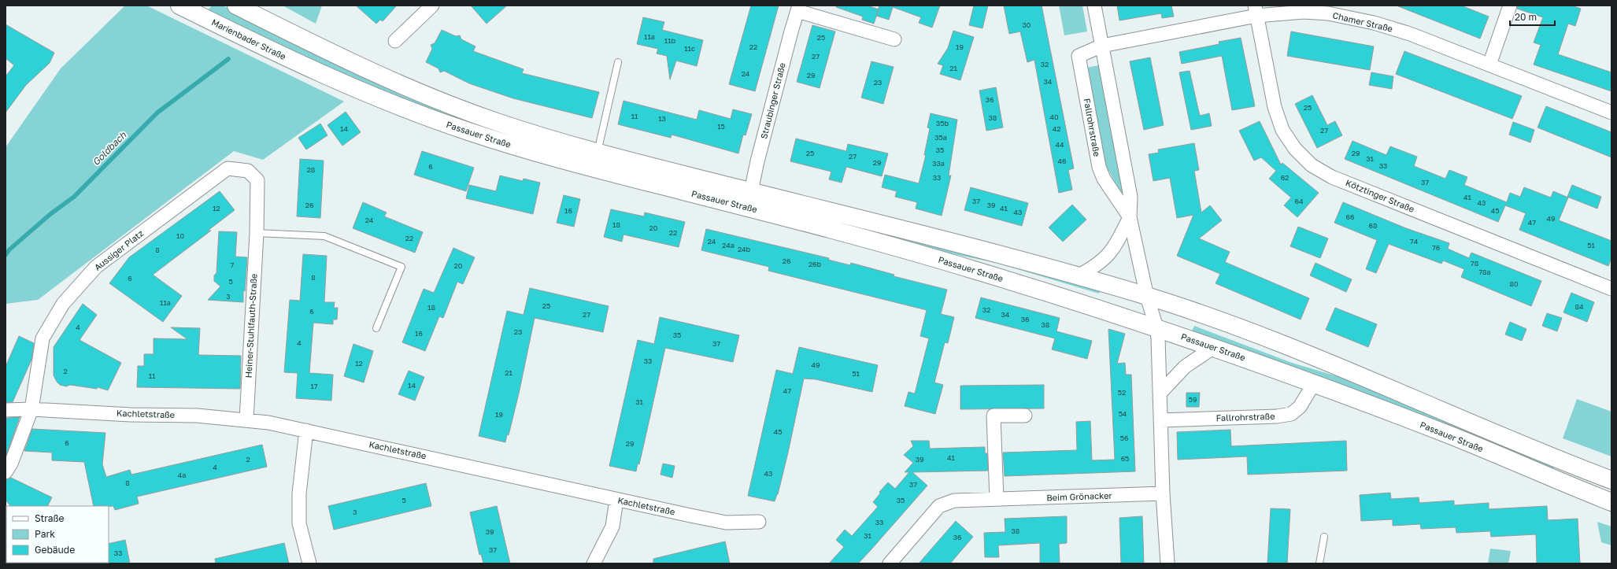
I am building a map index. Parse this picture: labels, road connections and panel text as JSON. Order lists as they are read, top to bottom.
{
  "streets": {
    "main road": ["Marienbader Straße", "Passauer Straße"],
    "street": [
      "Chamer Straße",
      "Straubinger Straße",
      "Fallrohrstraße",
      "Kötztinger Straße",
      "Aussiger Platz",
      "Heiner-Stuhlfauth-Straße",
      "Kachletstraße",
      "Beim Grönacker"
    ]
  },
  "crossings": [
    ["Chamer Straße", "Fallrohrstraße"],
    ["Chamer Straße", "Kötztinger Straße"],
    ["Marienbader Straße", "Passauer Straße"],
    ["Straubinger Straße", "Passauer Straße"],
    ["Fallrohrstraße", "Passauer Straße"],
    ["Fallrohrstraße", "Beim Grönacker"],
    ["Aussiger Platz", "Heiner-Stuhlfauth-Straße"],
    ["Aussiger Platz", "Kachletstraße"],
    ["Heiner-Stuhlfauth-Straße", "Kachletstraße"]
  ],
  "water": ["Goldbach"],
  "house_numbers": [
    "30",
    "11a",
    "25",
    "11b",
    "22",
    "19",
    "11c",
    "27",
    "32",
    "21",
    "24",
    "29",
    "34",
    "23",
    "36",
    "25",
    "11",
    "40",
    "38",
    "13",
    "35b",
    "15",
    "14",
    "42",
    "27",
    "35a",
    "44",
    "35",
    "25",
    "29",
    "27",
    "31",
    "46",
    "29",
    "33a",
    "33",
    "6",
    "28",
    "33",
    "62",
    "37",
    "41",
    "37",
    "64",
    "43",
    "26",
    "39",
    "12",
    "41",
    "16",
    "45",
    "43",
    "66",
    "49",
    "24",
    "47",
    "18",
    "68",
    "20",
    "22",
    "10",
    "22",
    "24",
    "74",
    "24a",
    "51",
    "76",
    "24b",
    "8",
    "26",
    "78",
    "26b",
    "7",
    "20",
    "78a",
    "8",
    "6",
    "5",
    "80",
    "3",
    "11a",
    "25",
    "84",
    "18",
    "32",
    "6",
    "27",
    "34",
    "36",
    "38",
    "4",
    "23",
    "16",
    "35",
    "4",
    "37",
    "33",
    "12",
    "49",
    "2",
    "21",
    "51",
    "11",
    "14",
    "17",
    "47",
    "52",
    "59",
    "31",
    "54",
    "19",
    "45",
    "56",
    "6",
    "29",
    "41",
    "65",
    "2",
    "39",
    "4",
    "43",
    "4a",
    "8",
    "37",
    "5",
    "35",
    "3",
    "33",
    "38",
    "39",
    "31",
    "36",
    "37",
    "33"
  ],
  "legend": ["Straße", "Park", "Gebäude"],
  "scale_bar": "20 m"
}
